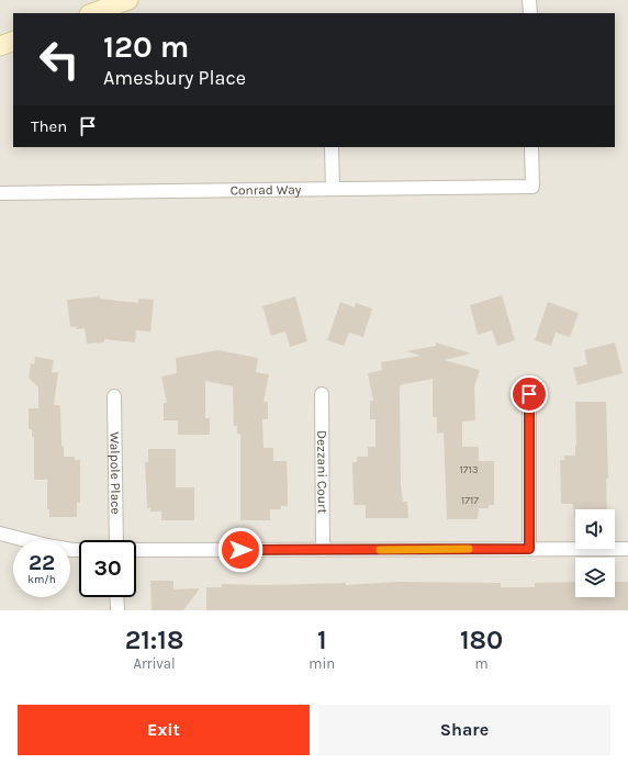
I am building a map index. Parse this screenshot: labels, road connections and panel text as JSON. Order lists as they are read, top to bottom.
{
  "streets": {
    "street": ["Conrad Way", "Dezzani Court", "Walpole Place"]
  },
  "house_numbers": ["1713", "1717"],
  "page": {
    "turn": ["120 m", "Amesbury Place"],
    "then": "Then",
    "speed": "22 km/h",
    "limit": "30",
    "eta": [
      "21:18",
      "Arrival",
      "1",
      "min",
      "180",
      "m"
    ],
    "buttons": ["Exit", "Share"]
  }
}
